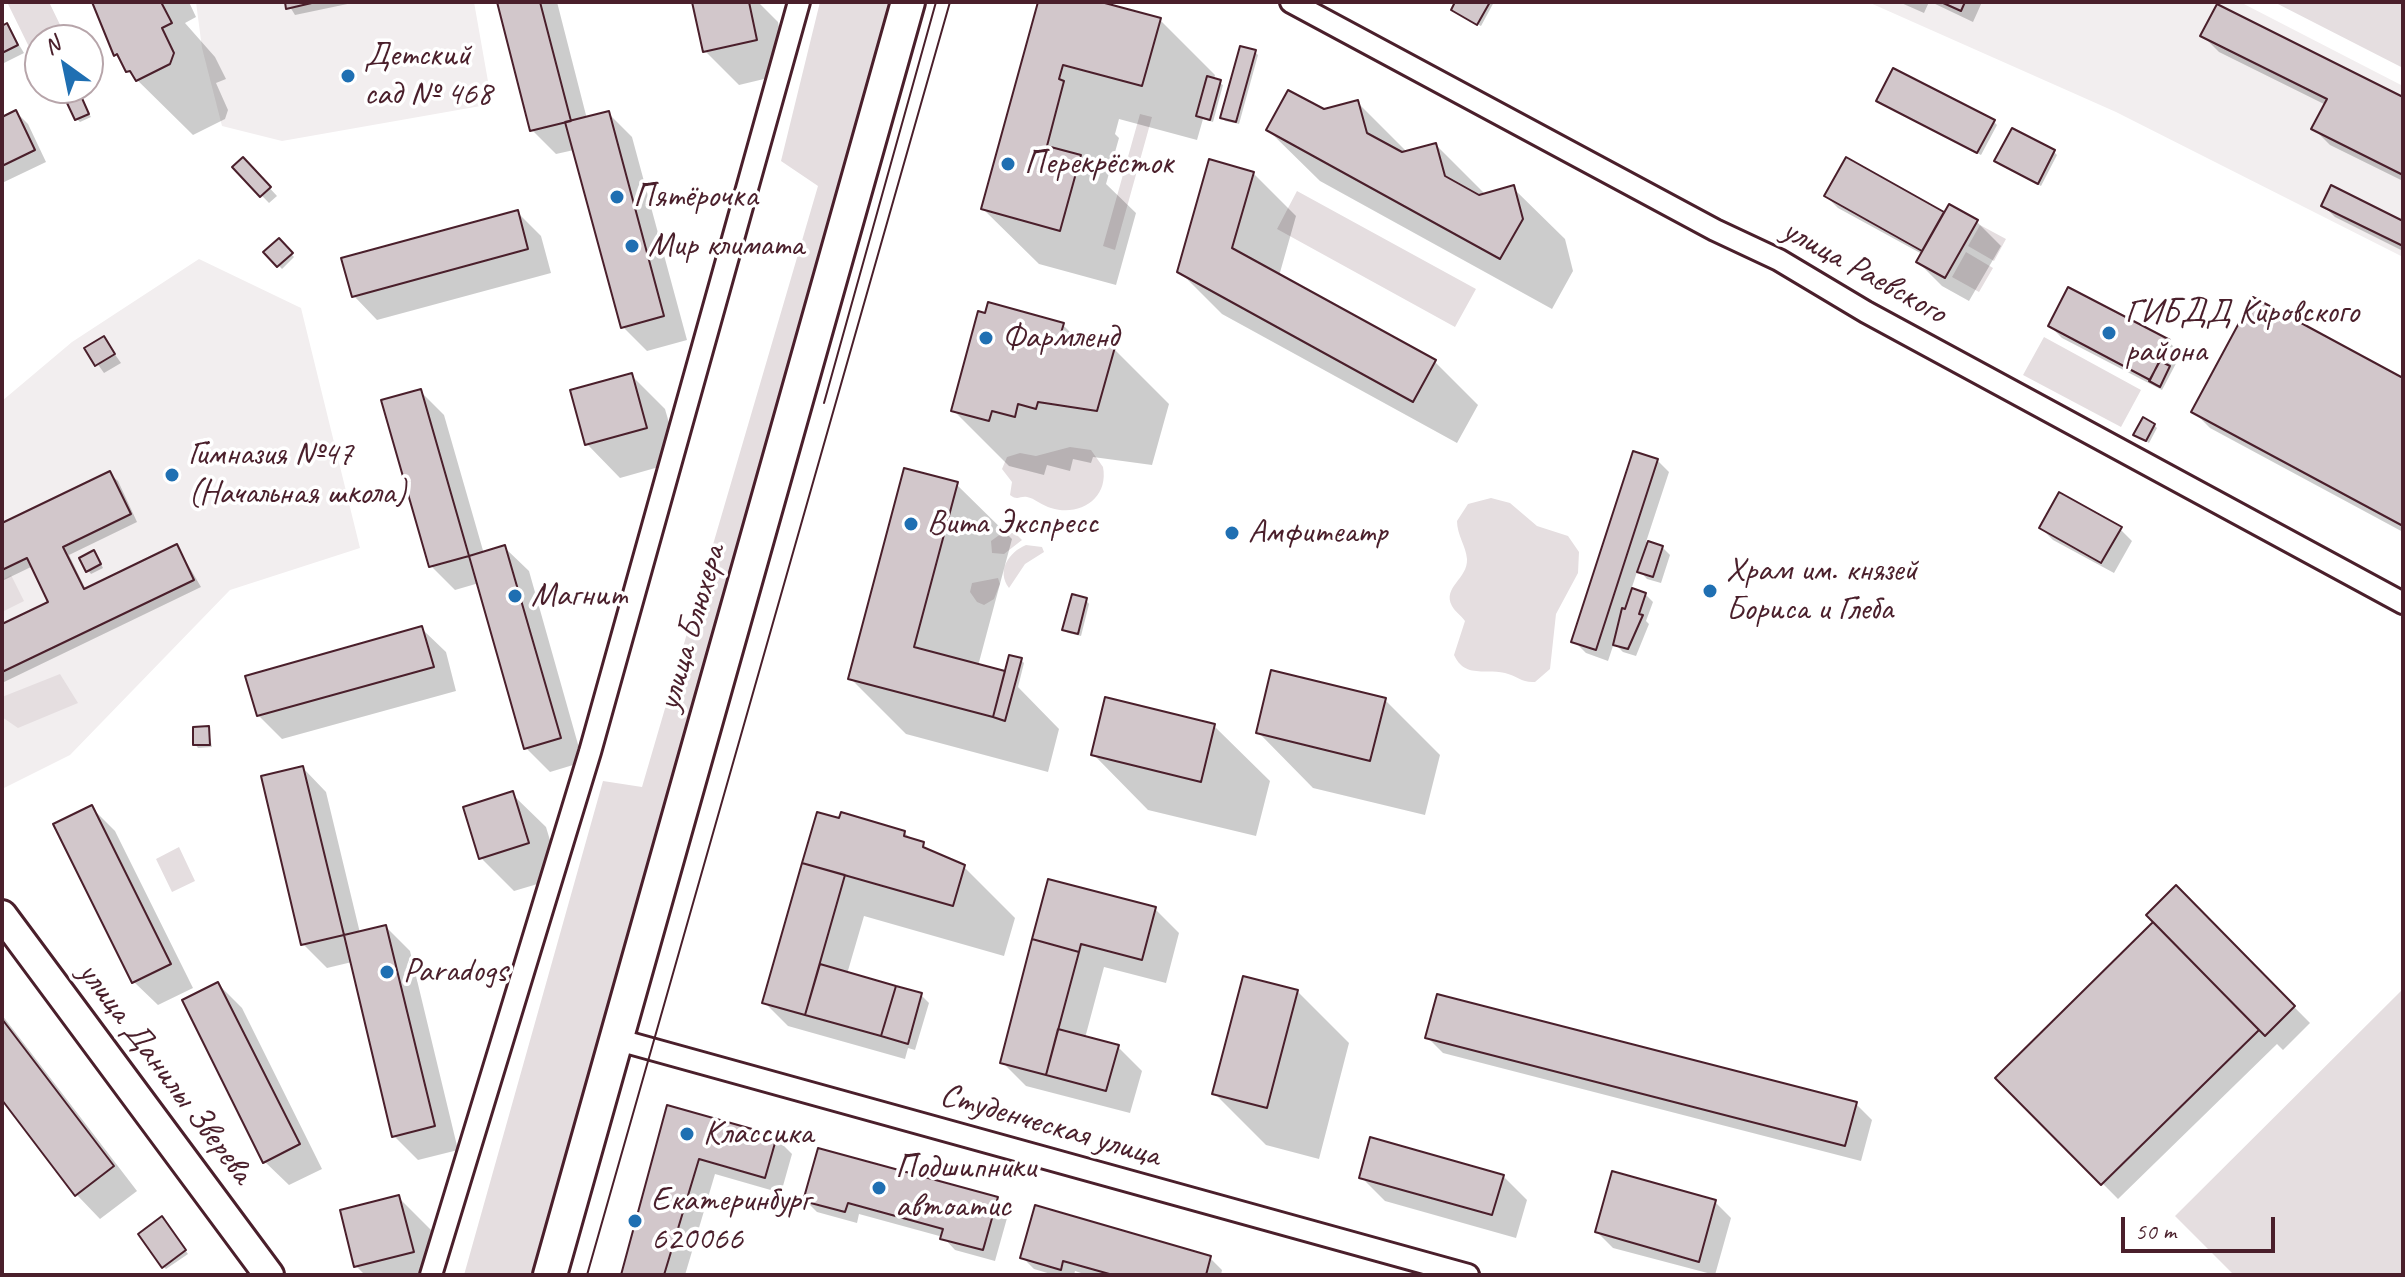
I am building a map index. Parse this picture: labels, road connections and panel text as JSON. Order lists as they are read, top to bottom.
{
  "streets": {
    "main road": ["улица Блюхера", "улица Данилы Зверева"],
    "street": ["улица Раевского", "Студенческая улица"]
  },
  "crossings": [
    ["улица Блюхера", "Студенческая улица"]
  ],
  "places": [
    "Детский сад № 468",
    "Перекрёсток",
    "Пятёрочка",
    "Мир климата",
    "ГИБДД Кировского района",
    "Фармленд",
    "Гимназия №47 (Начальная школа)",
    "Вита Экспресс",
    "Амфитеатр",
    "Храм им. князей Бориса и Глеба",
    "Магнит",
    "Paradogs",
    "Классика",
    "Подшипники автоатис",
    "Екатеринбург 620066"
  ],
  "scale_bar": "50 m",
  "north": "top left"
}
